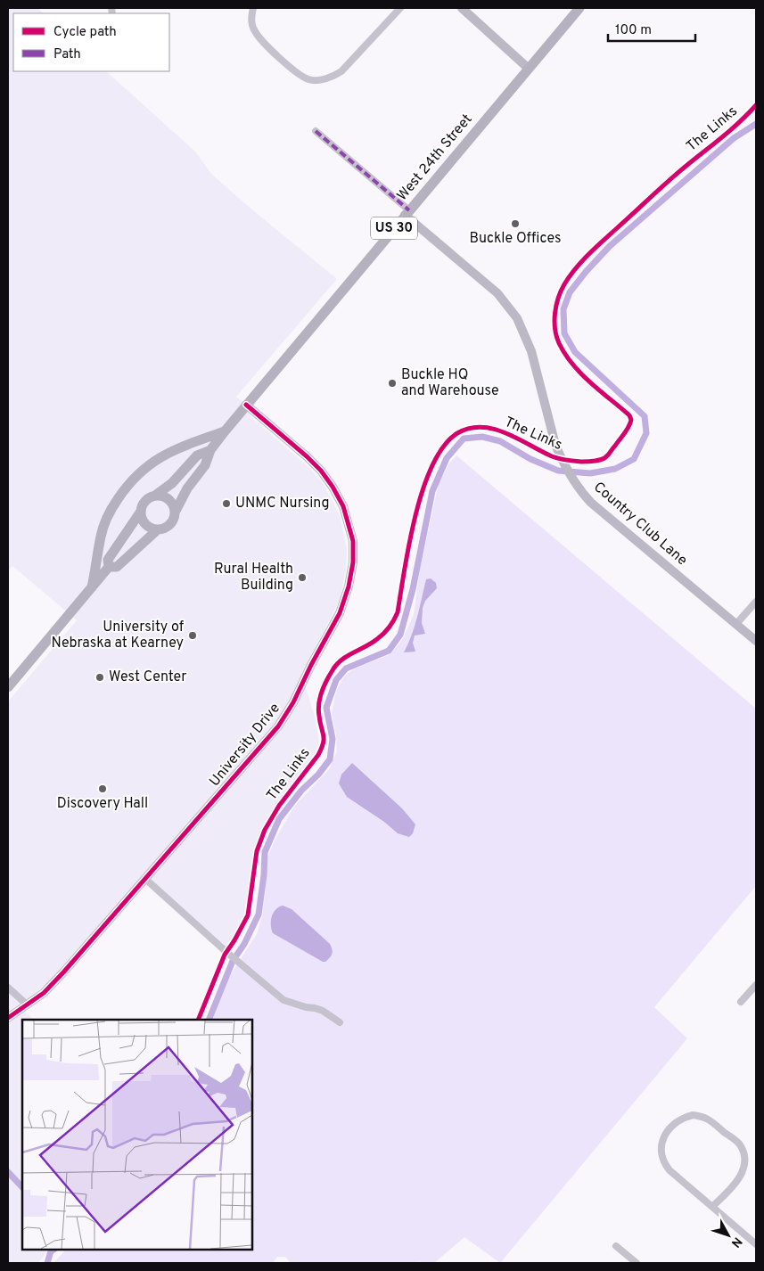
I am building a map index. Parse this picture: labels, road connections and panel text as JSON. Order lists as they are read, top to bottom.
{
  "streets": {
    "main road": ["West 24th Street", "US 30"],
    "street": ["Country Club Lane", "University Drive"],
    "cycle path": ["The Links"]
  },
  "crossings": [
    ["West 24th Street", "US 30"],
    ["West 24th Street", "Country Club Lane"],
    ["West 24th Street", "University Drive"]
  ],
  "places": [
    "Buckle Offices",
    "Buckle HQ and Warehouse",
    "UNMC Nursing",
    "Rural Health Building",
    "University of Nebraska at Kearney",
    "West Center",
    "Discovery Hall"
  ],
  "legend": ["Cycle path", "Path"],
  "scale_bar": "100 m",
  "north": "bottom right"
}
